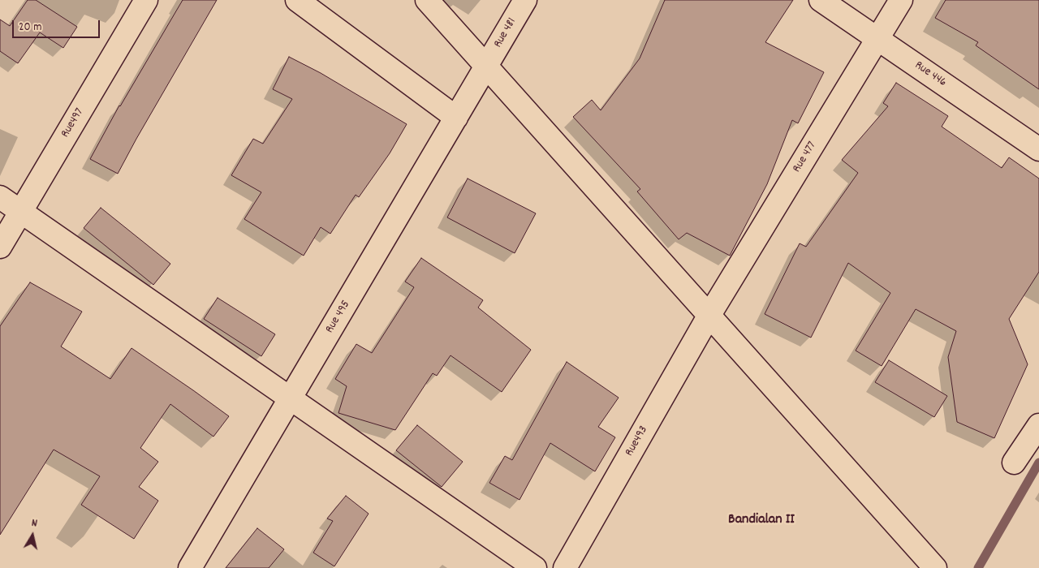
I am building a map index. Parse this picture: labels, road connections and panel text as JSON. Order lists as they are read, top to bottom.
{
  "streets": {
    "street": [
      "Rue 481",
      "Rue 446",
      "Rue497",
      "Rue 477",
      "Rue 495",
      "Rue493"
    ]
  },
  "crossings": [
    ["Rue 481", "Rue 495"],
    ["Rue 446", "Rue 477"],
    ["Rue 477", "Rue493"]
  ],
  "districts": ["Bandialan II"],
  "scale_bar": "20 m",
  "north": "top"
}
